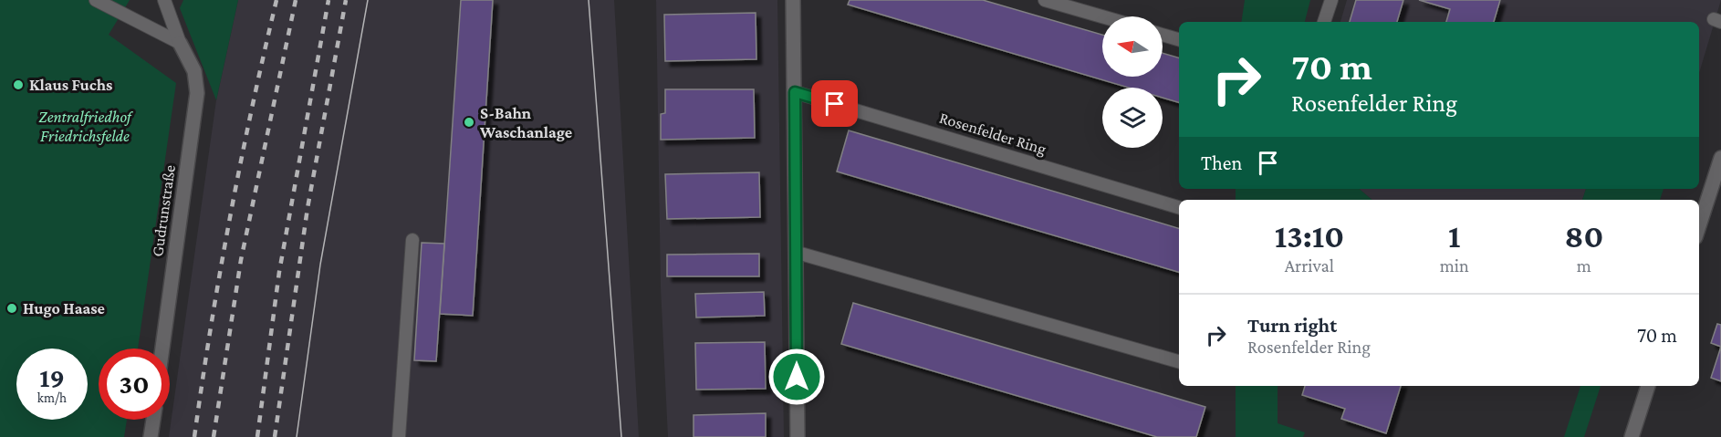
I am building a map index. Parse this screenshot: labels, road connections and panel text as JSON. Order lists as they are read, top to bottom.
{
  "streets": {
    "street": ["Gudrunstraße"],
    "lane": ["Rosenfelder Ring"]
  },
  "parks": ["Zentralfriedhof Friedrichsfelde"],
  "places": ["Klaus Fuchs", "S-Bahn Waschanlage", "Hugo Haase"],
  "north": "left",
  "page": {
    "turn": ["70 m", "Rosenfelder Ring"],
    "then": "Then",
    "eta": [
      "13:10",
      "Arrival",
      "1",
      "min",
      "80",
      "m"
    ],
    "list": [
      {
        "name": "Turn right",
        "note": "Rosenfelder Ring",
        "value": "70 m"
      }
    ],
    "speed": "19 km/h",
    "limit": "30"
  }
}
